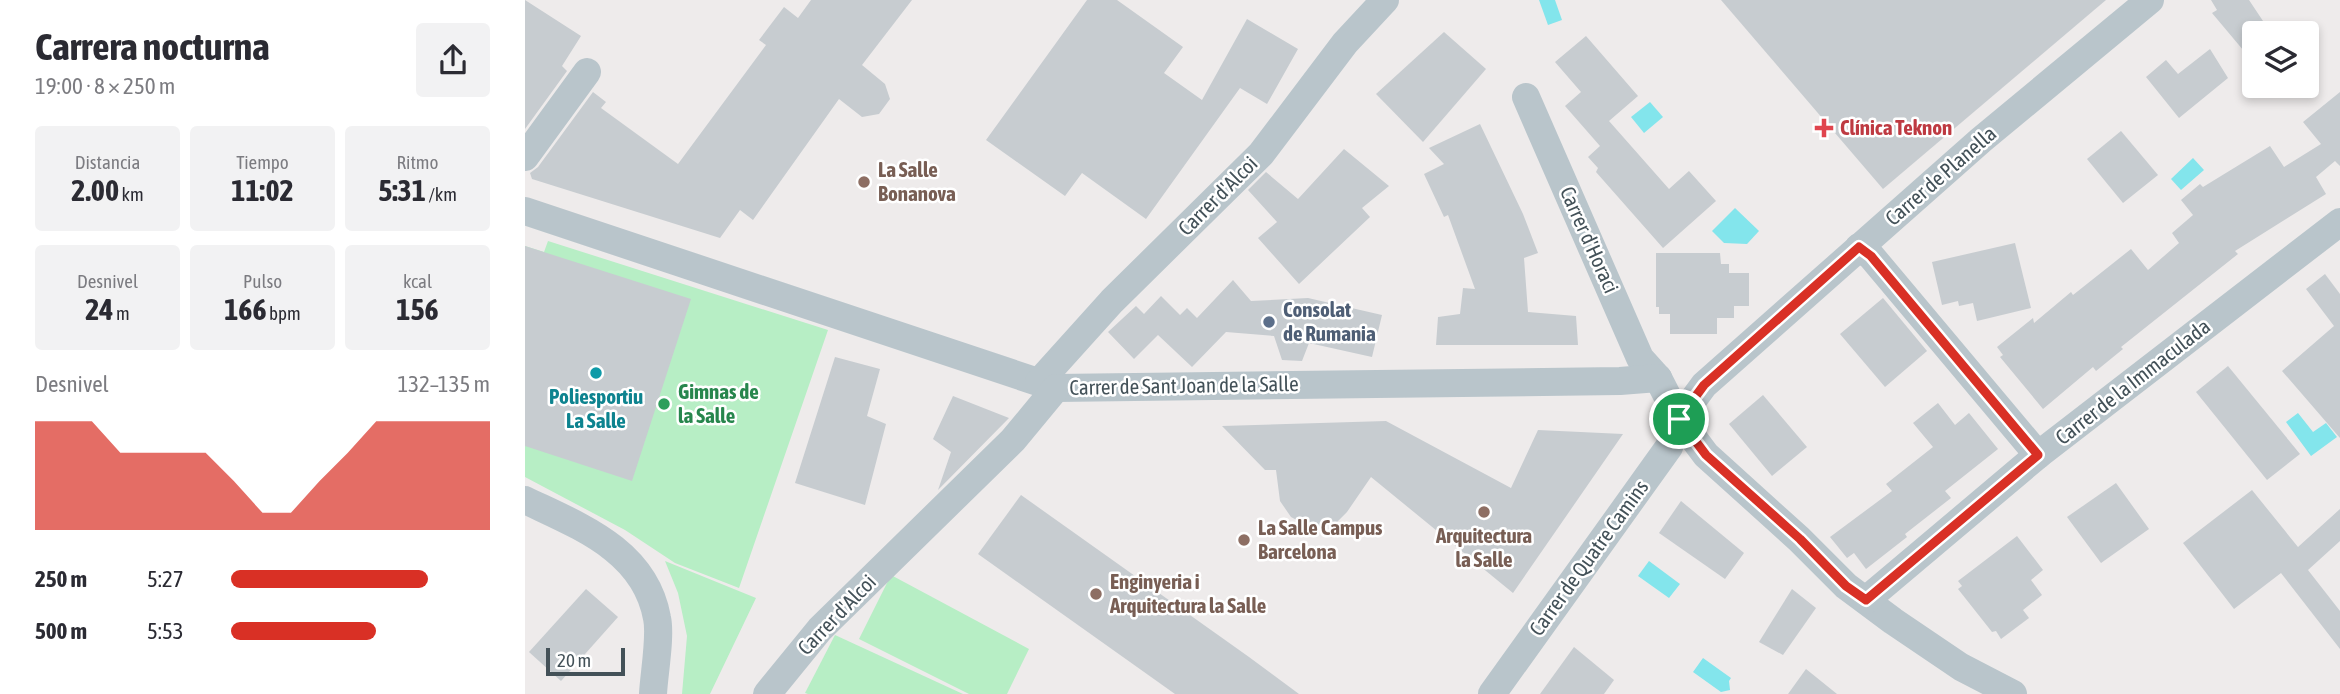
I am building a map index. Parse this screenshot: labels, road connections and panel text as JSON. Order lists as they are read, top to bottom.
{
  "streets": {
    "street": [
      "Carrer de Planella",
      "Carrer d'Alcoi",
      "Carrer d'Horaci",
      "Carrer de la Immaculada",
      "Carrer de Sant Joan de la Salle",
      "Carrer de Quatre Camins"
    ]
  },
  "crossings": [
    ["Carrer de Planella", "Carrer de Quatre Camins"],
    ["Carrer d'Alcoi", "Carrer de Sant Joan de la Salle"],
    ["Carrer d'Horaci", "Carrer de Sant Joan de la Salle"]
  ],
  "places": {
    "health": ["Clínica Teknon"],
    "other": [
      "La Salle Bonanova",
      "Consolat de Rumania",
      "Poliesportiu La Salle",
      "Gimnas de la Salle",
      "Arquitectura la Salle",
      "La Salle Campus Barcelona",
      "Enginyeria i Arquitectura la Salle"
    ]
  },
  "scale_bar": "20 m",
  "page": {
    "heading": ["Carrera nocturna", "19:00 · 8 × 250 m"],
    "stats": [
      ["Distancia", "2.00 km"],
      ["Tiempo", "11:02"],
      ["Ritmo", "5:31 /km"],
      ["Desnivel", "24 m"],
      ["Pulso", "166 bpm"],
      ["kcal", "156"]
    ],
    "chart": ["Desnivel", "132–135 m"],
    "list": [
      {
        "name": "250 m",
        "note": "5:27"
      },
      {
        "name": "500 m",
        "note": "5:53"
      }
    ],
    "scale": "20 m"
  }
}
